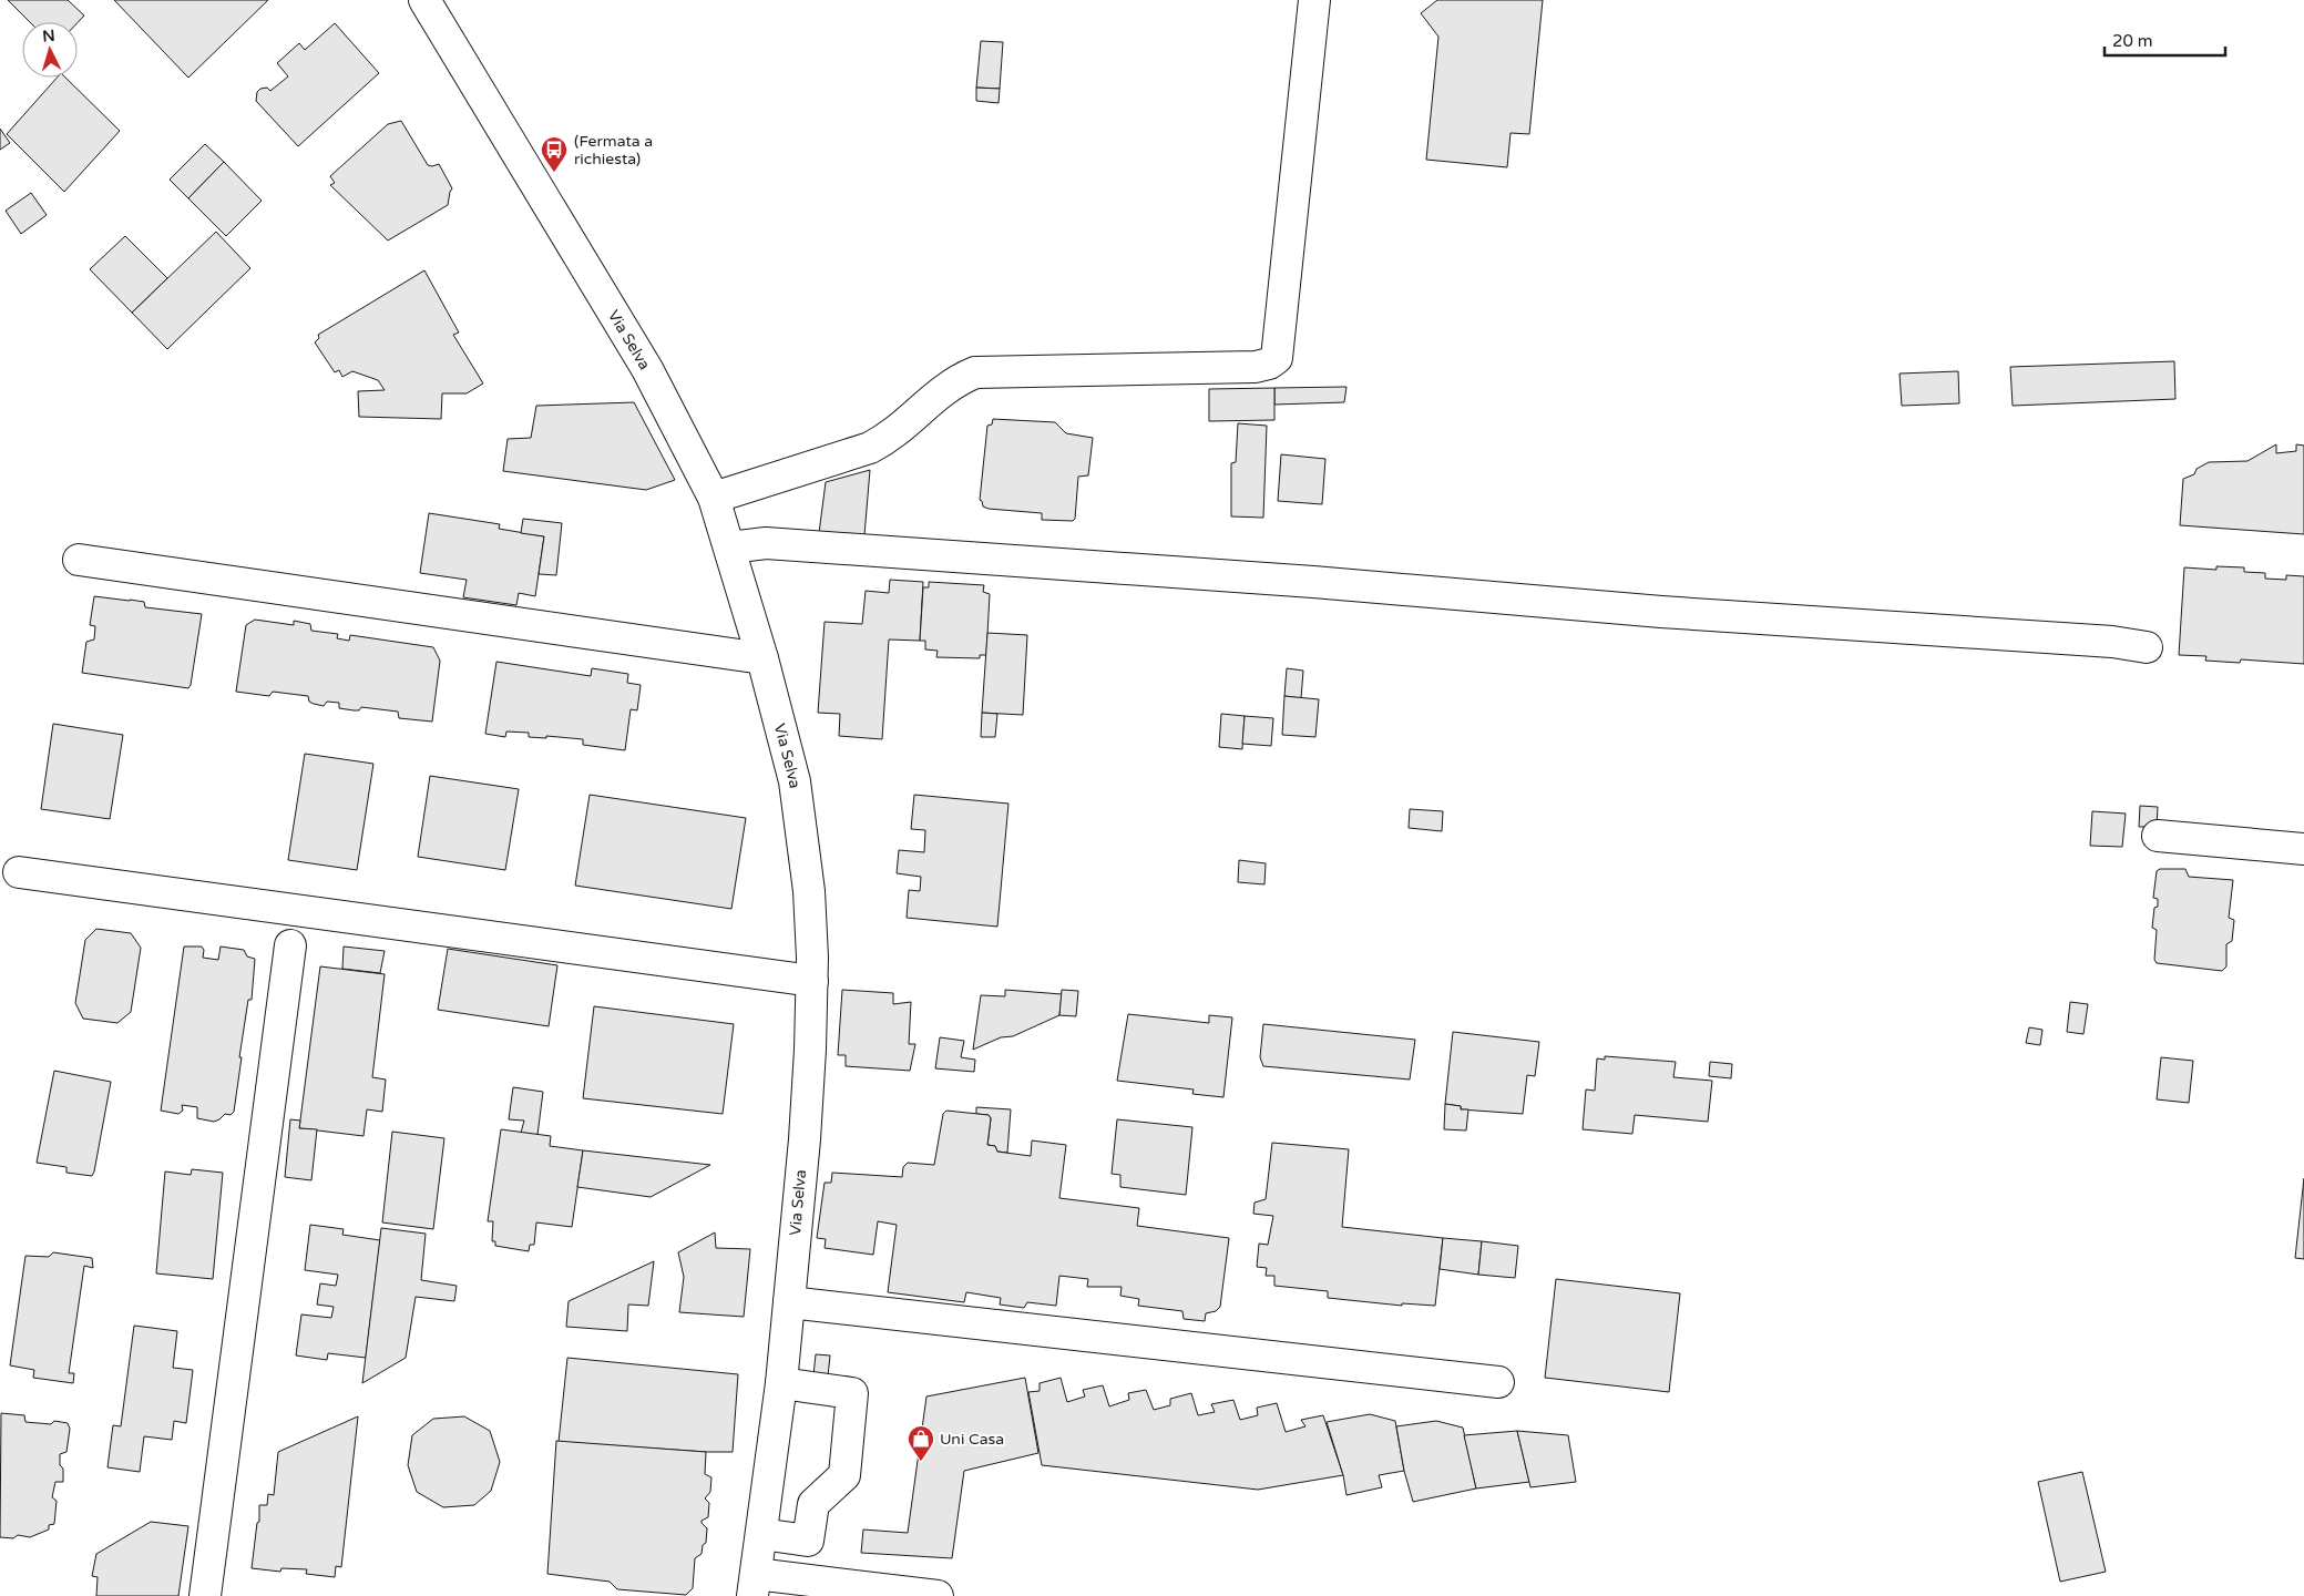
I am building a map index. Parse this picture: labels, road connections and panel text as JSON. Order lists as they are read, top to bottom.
{
  "streets": {
    "street": ["Via Selva"]
  },
  "places": {
    "bus stop": ["(Fermata a richiesta)"],
    "shop": ["Uni Casa"]
  },
  "scale_bar": "20 m",
  "north": "top"
}
